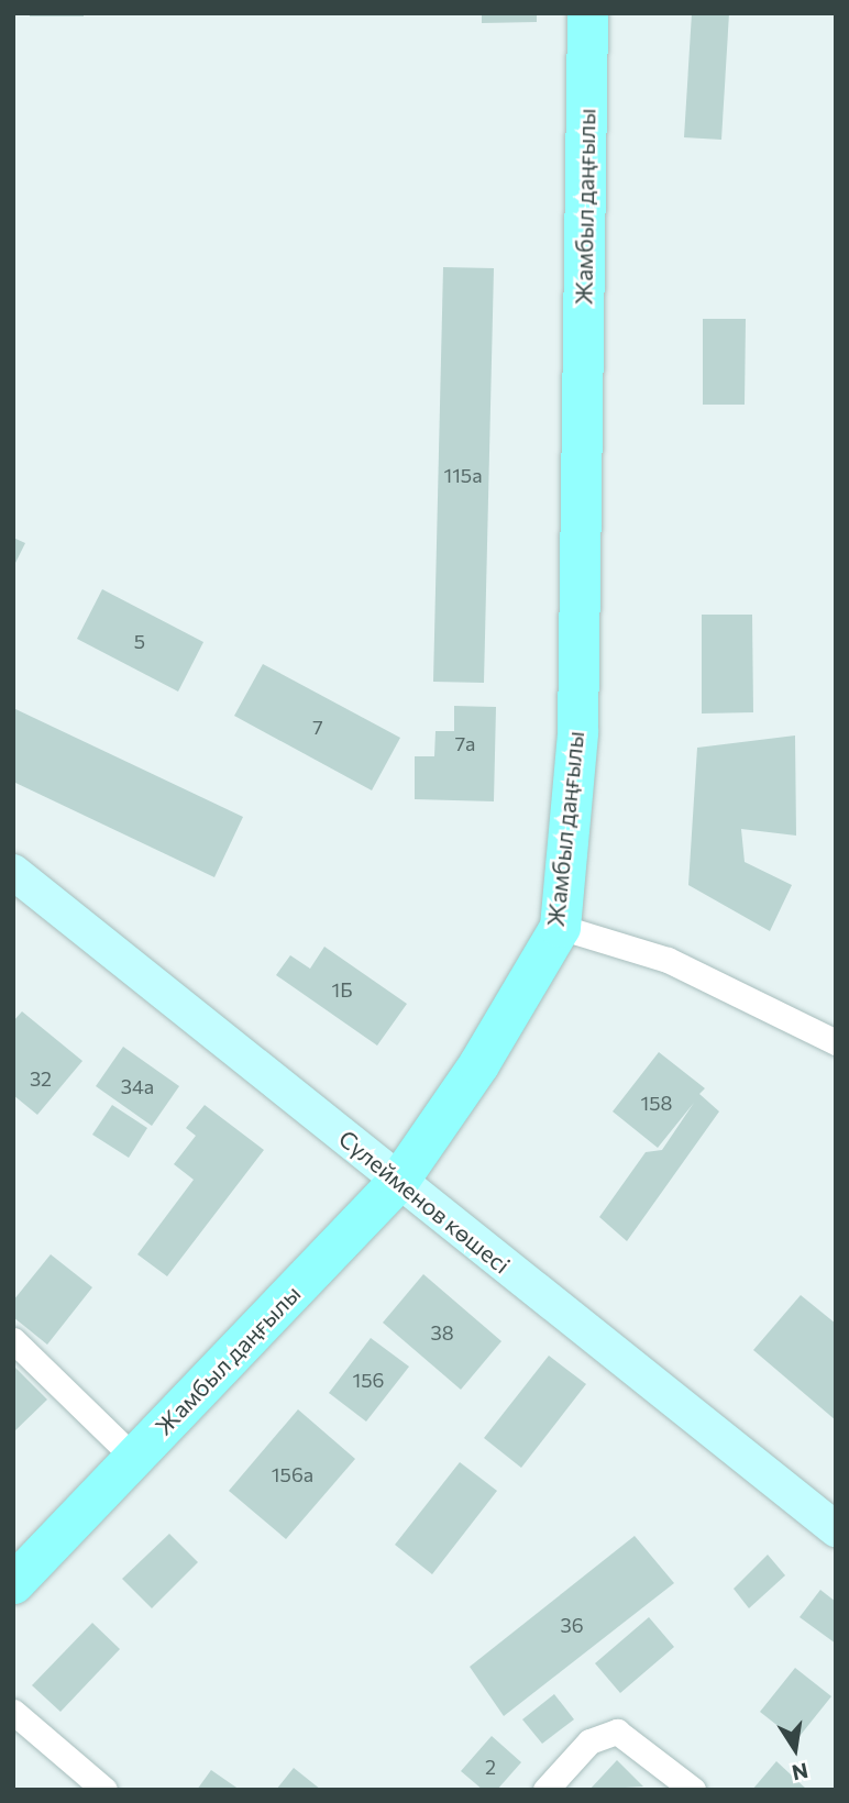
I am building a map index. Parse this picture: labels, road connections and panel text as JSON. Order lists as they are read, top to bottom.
{
  "streets": {
    "main road": ["Жамбыл даңғылы", "Сүлейменов көшесі"]
  },
  "crossings": [
    ["Жамбыл даңғылы", "Сүлейменов көшесі"]
  ],
  "house_numbers": [
    "115а",
    "5",
    "7",
    "7а",
    "1Б",
    "32",
    "34а",
    "158",
    "38",
    "156",
    "156а",
    "36",
    "2"
  ],
  "north": "bottom"
}
